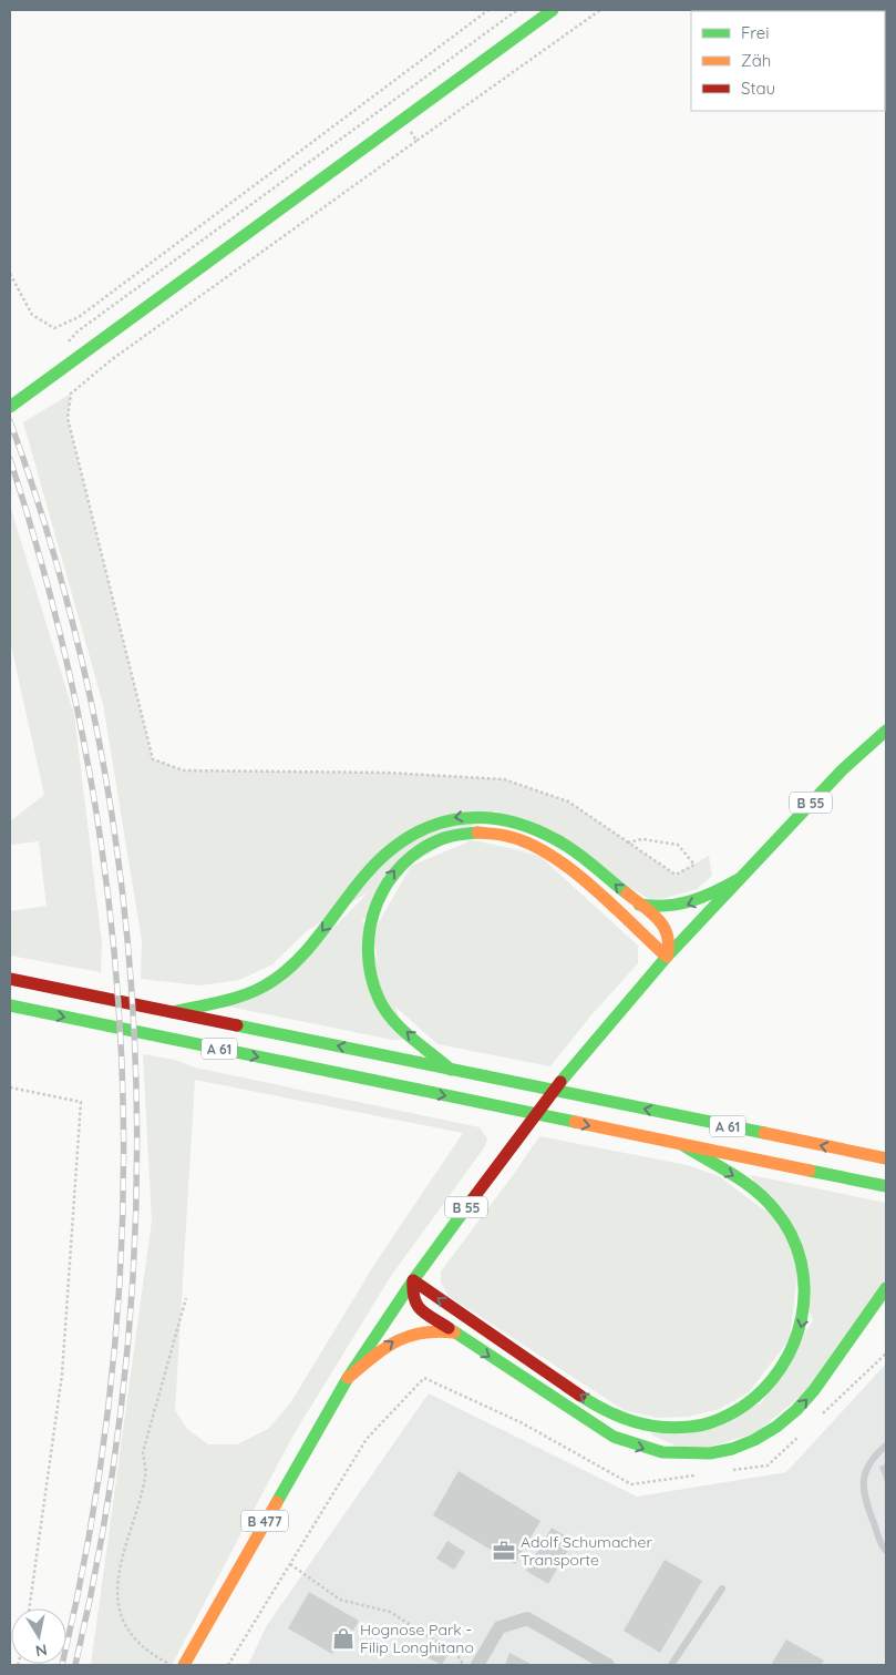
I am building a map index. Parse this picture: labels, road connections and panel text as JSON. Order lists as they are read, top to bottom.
{
  "streets": {
    "main road": ["B 55", "A 61", "B 477"]
  },
  "crossings": [
    ["B 55", "B 477"]
  ],
  "places": {
    "office": ["Adolf Schumacher Transporte"],
    "shop": ["Hognose Park - Filip Longhitano"]
  },
  "legend": ["Frei", "Zäh", "Stau"],
  "north": "bottom"
}
